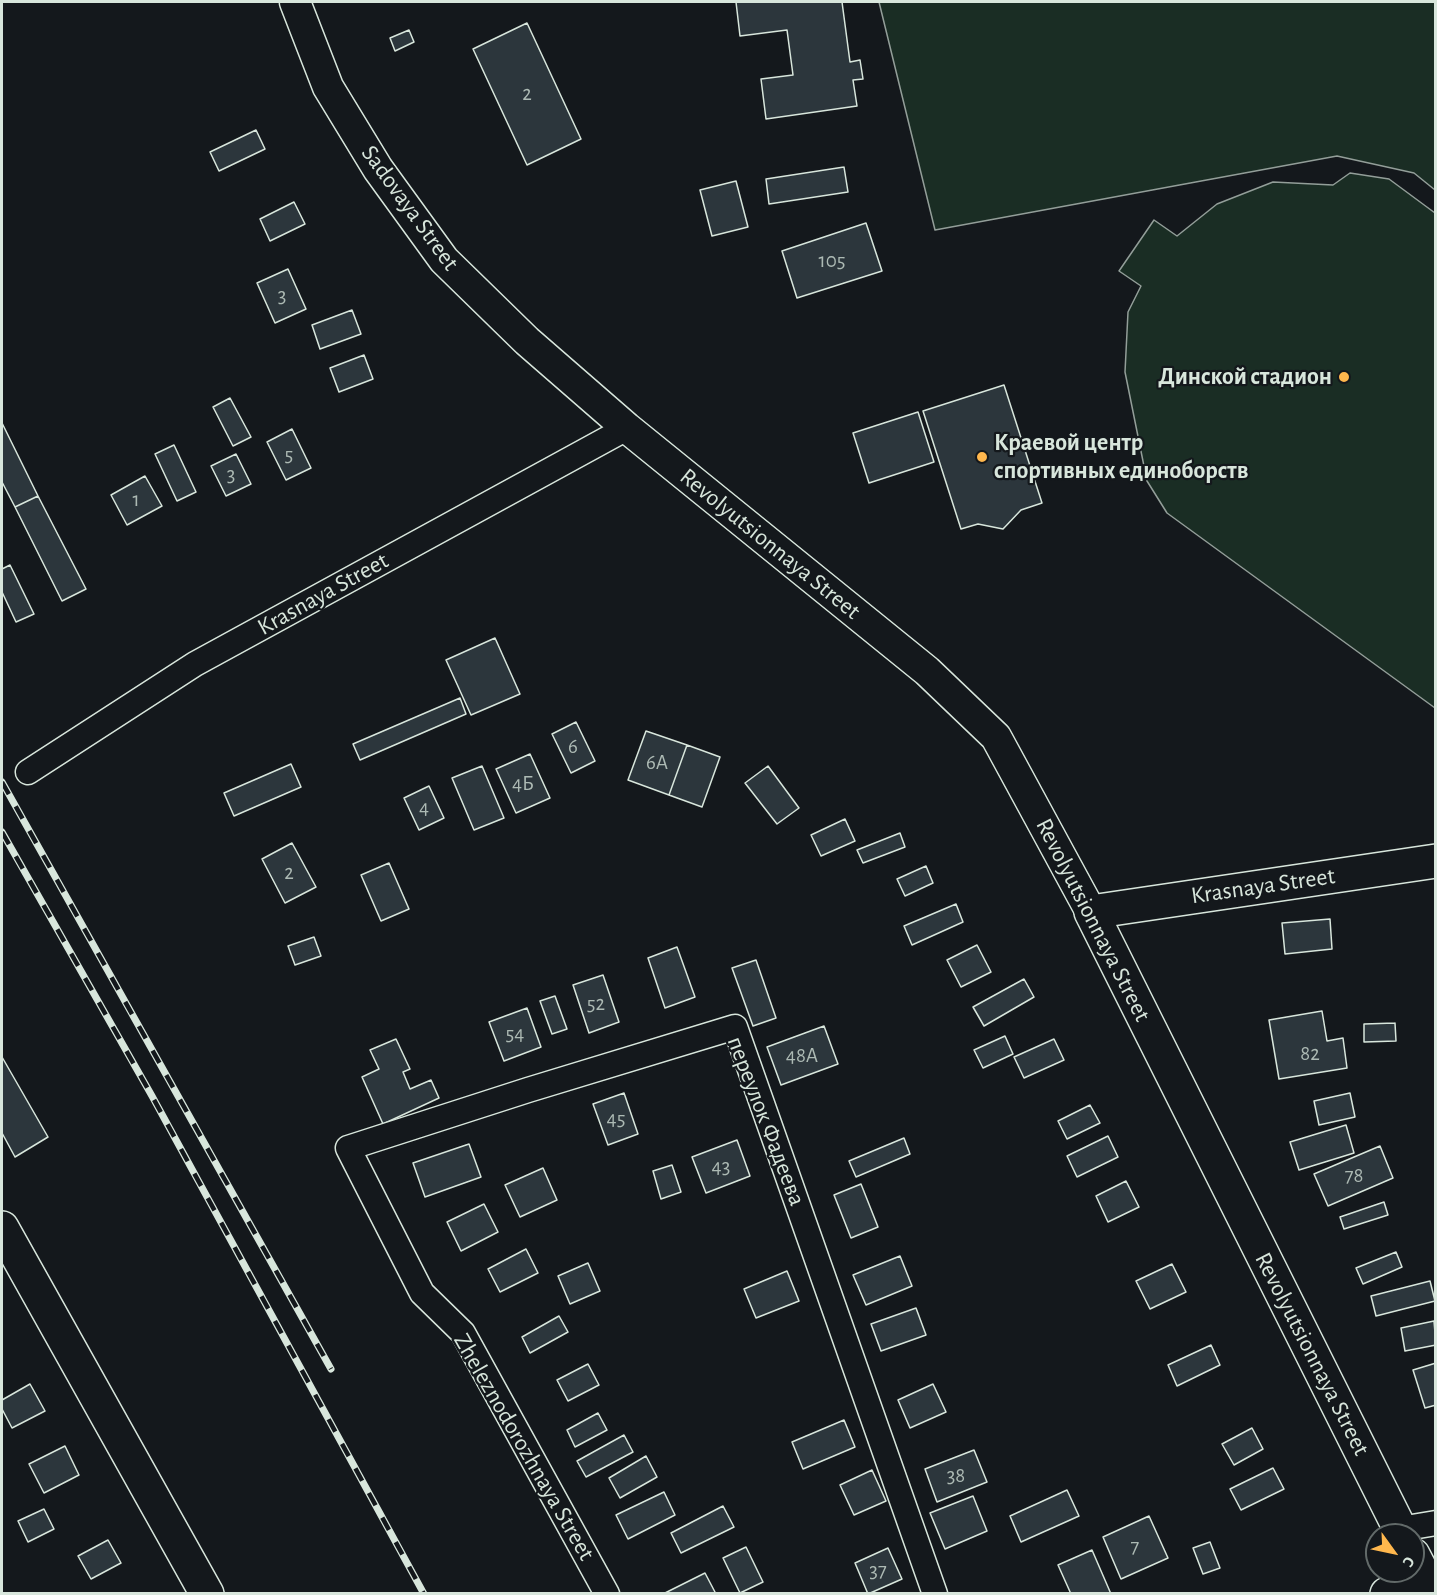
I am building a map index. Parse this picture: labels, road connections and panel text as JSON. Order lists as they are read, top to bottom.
{
  "streets": {
    "main road": ["Revolyutsionnaya Street", "Krasnaya Street"],
    "street": ["Sadovaya Street", "переулок Фадеева", "Zheleznodorozhnaya Street"]
  },
  "crossings": [
    ["Sadovaya Street", "Revolyutsionnaya Street"],
    ["Sadovaya Street", "Krasnaya Street"],
    ["Revolyutsionnaya Street", "Krasnaya Street"],
    ["переулок Фадеева", "Zheleznodorozhnaya Street"]
  ],
  "places": ["Динской стадион", "Краевой центр спортивных единоборств"],
  "house_numbers": [
    "2",
    "105",
    "3",
    "5",
    "3",
    "1",
    "6",
    "6А",
    "4Б",
    "4",
    "2",
    "52",
    "54",
    "82",
    "48А",
    "45",
    "43",
    "78",
    "38",
    "7",
    "37"
  ],
  "north": "bottom right"
}
